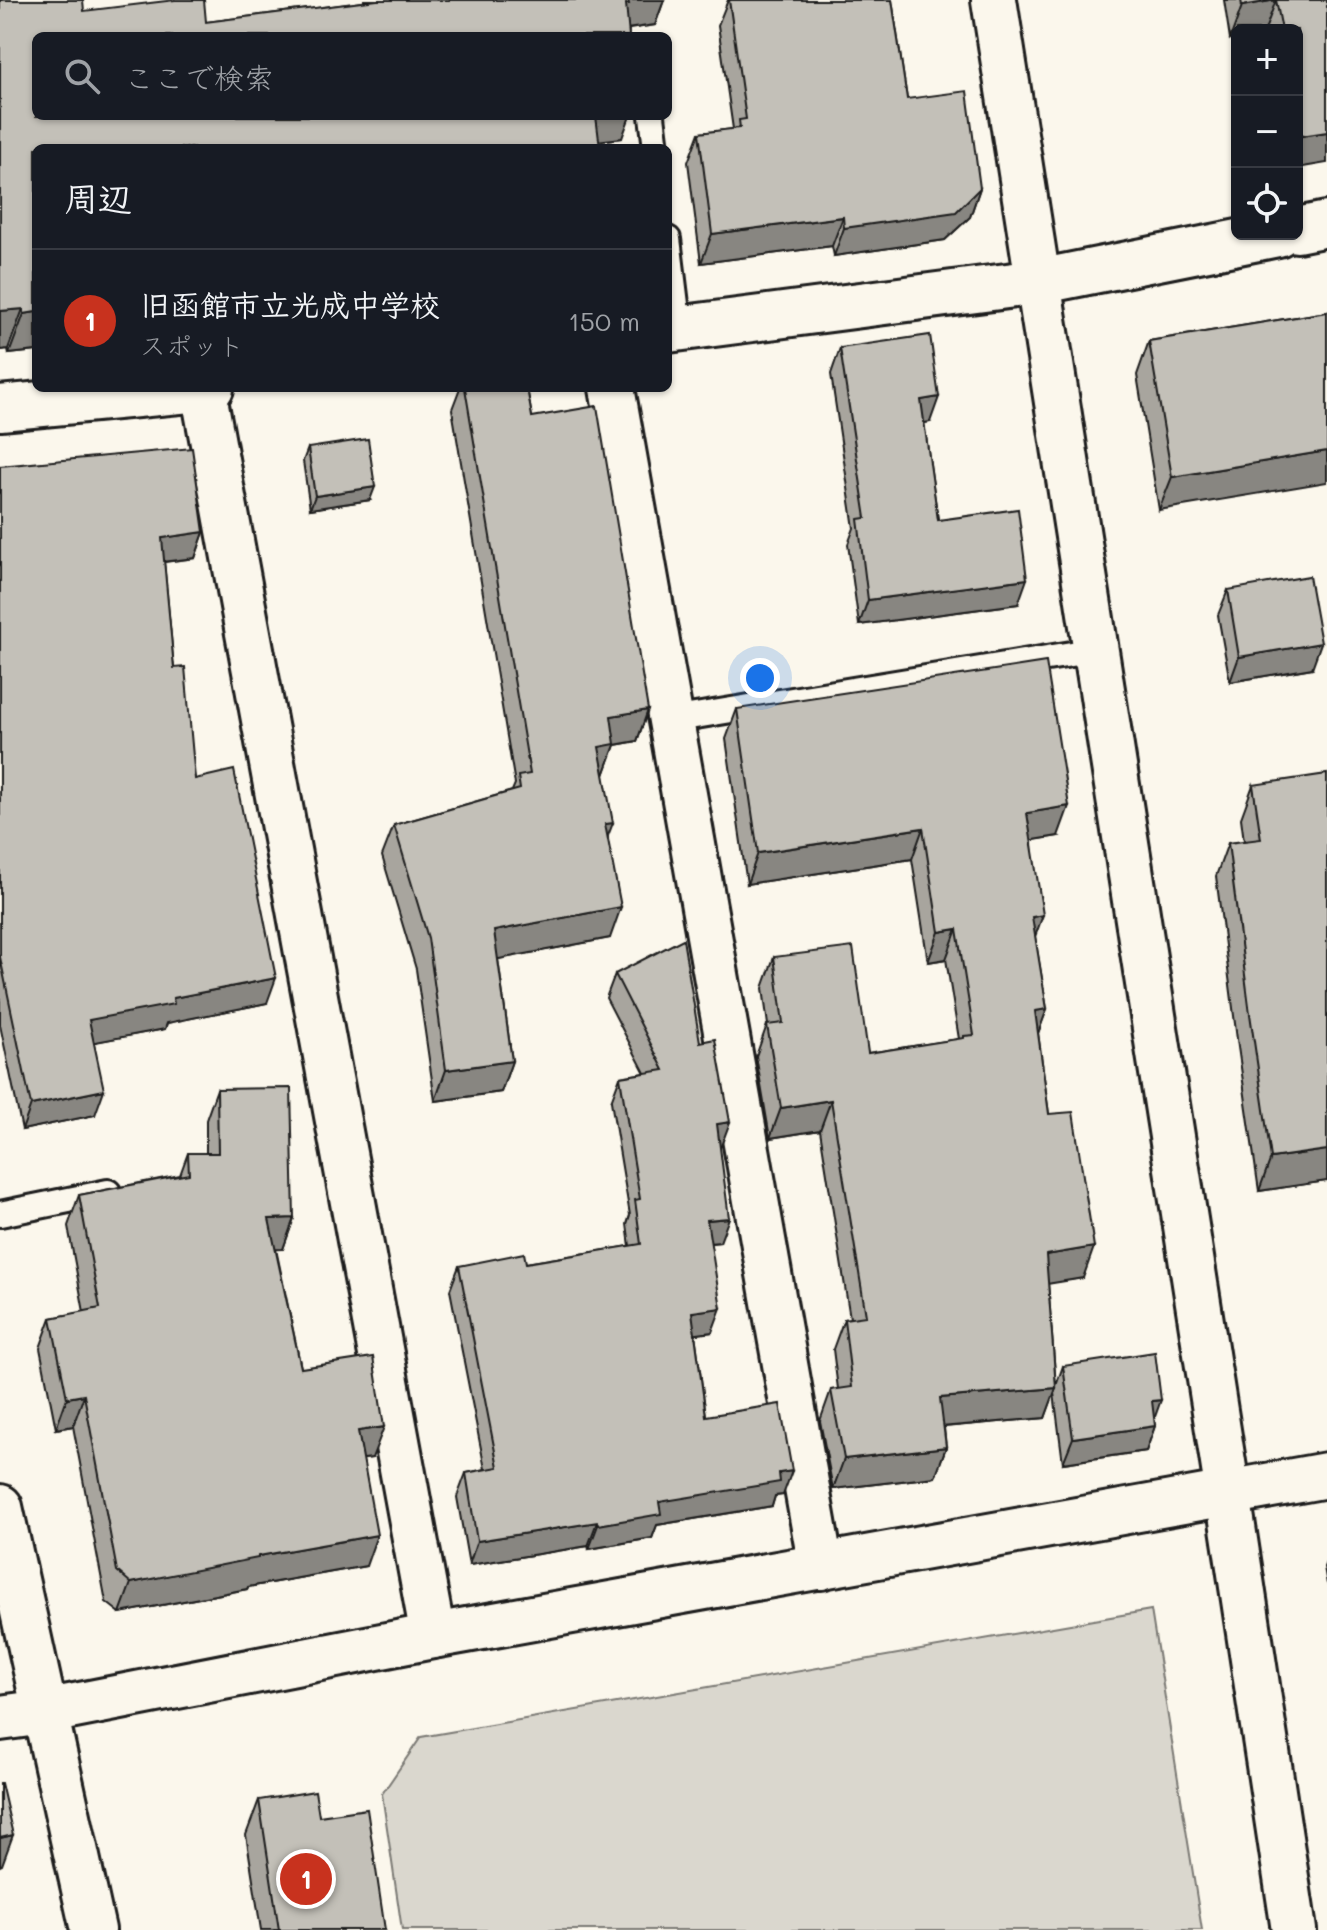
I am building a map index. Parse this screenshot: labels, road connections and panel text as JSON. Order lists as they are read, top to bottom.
{
  "page": {
    "map_buttons": ["+", "−"],
    "search": "ここで検索",
    "heading": "周辺",
    "list": [
      {
        "mark": "1",
        "name": "旧函館市立光成中学校",
        "note": "スポット",
        "value": "150 m"
      }
    ],
    "pins": "1"
  }
}
